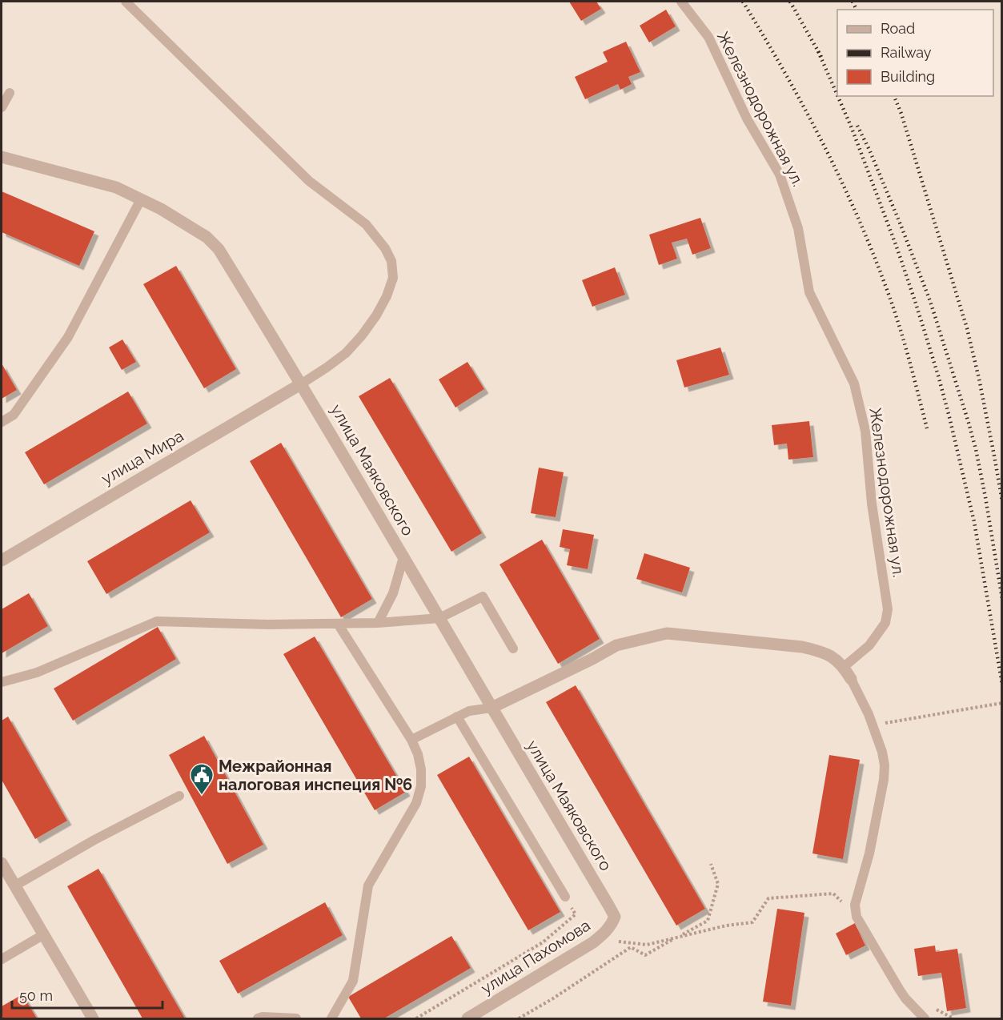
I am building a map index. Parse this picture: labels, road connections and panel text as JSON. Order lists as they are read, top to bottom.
{
  "streets": {
    "street": ["улица Мира", "улица Маяковского", "улица Пахомова"],
    "lane": ["Железнодорожная ул."]
  },
  "crossings": [
    ["улица Мира", "улица Маяковского"],
    ["улица Маяковского", "улица Пахомова"]
  ],
  "places": {
    "public building": ["Межрайонная налоговая инспеция №6"]
  },
  "legend": ["Road", "Railway", "Building"],
  "scale_bar": "50 m"
}
